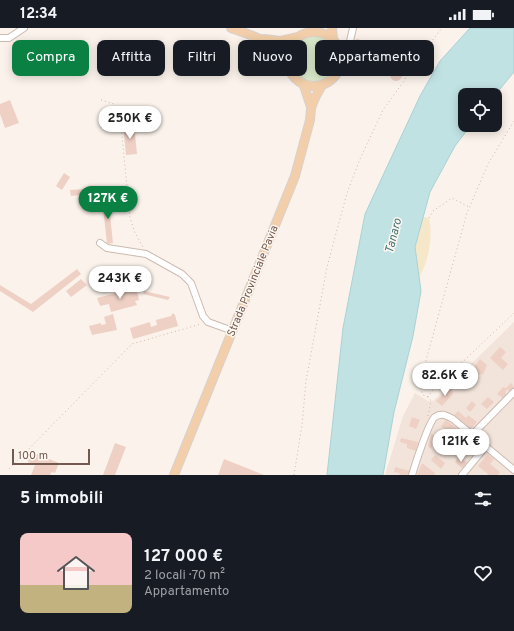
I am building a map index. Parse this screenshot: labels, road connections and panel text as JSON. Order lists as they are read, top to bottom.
{
  "streets": {
    "main road": ["Strada Provinciale Pavia"]
  },
  "water": ["Tanaro"],
  "scale_bar": "100 m",
  "page": {
    "status": "12:34",
    "chip": [
      "Compra",
      "Affitta",
      "Filtri",
      "Nuovo",
      "Appartamento"
    ],
    "price": [
      "250K €",
      "127K €",
      "243K €",
      "82.6K €",
      "121K €"
    ],
    "scale": "100 m",
    "heading": "5 immobili",
    "list": [
      {
        "name": "127 000 €",
        "note": "2 locali · 70 m² · Appartamento"
      }
    ]
  }
}
